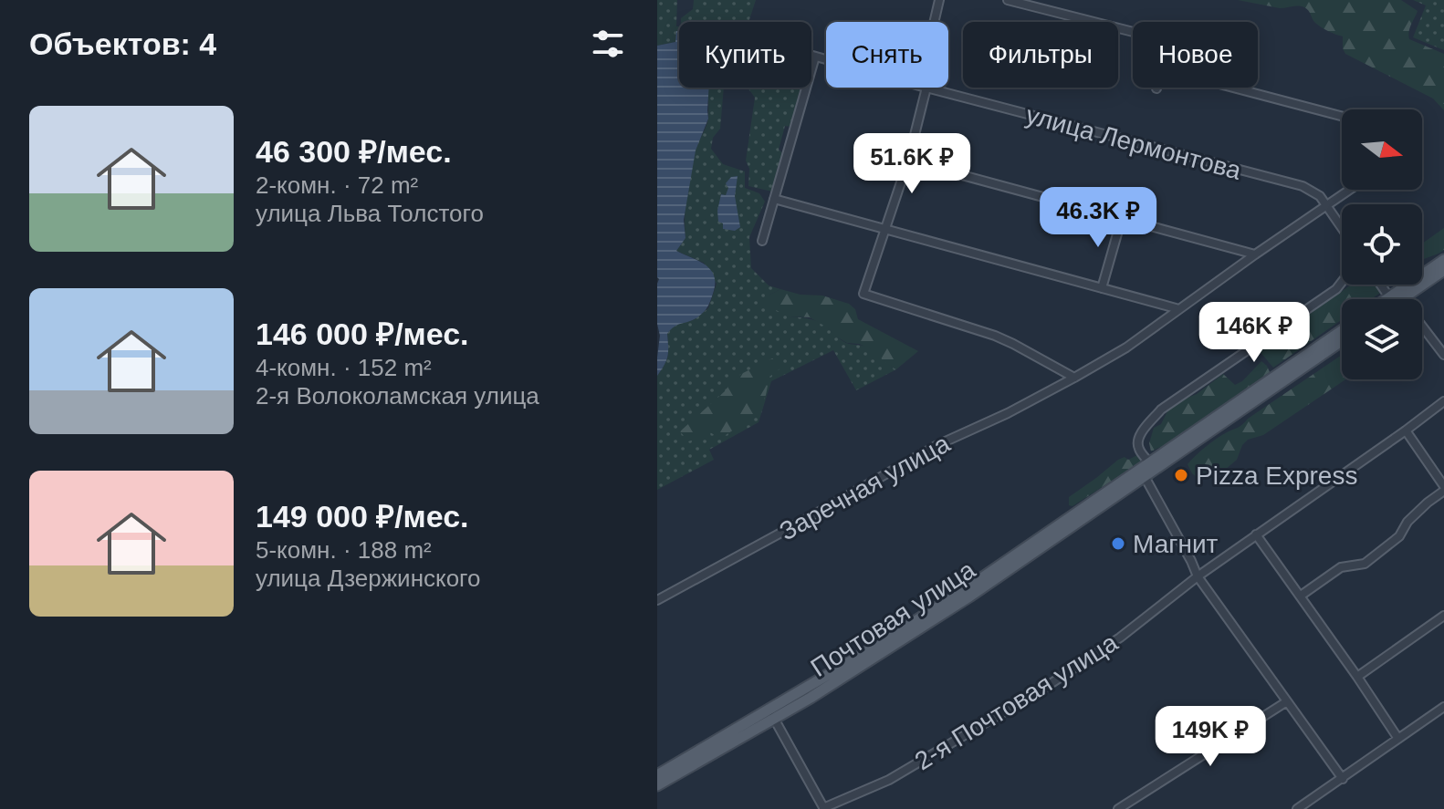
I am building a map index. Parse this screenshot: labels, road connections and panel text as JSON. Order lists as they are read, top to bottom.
{
  "streets": {
    "main road": ["Почтовая улица"],
    "street": ["улица Лермонтова", "Заречная улица", "2-я Почтовая улица"]
  },
  "crossings": [
    ["улица Лермонтова", "Заречная улица"]
  ],
  "places": ["Pizza Express", "Магнит"],
  "north": "right",
  "page": {
    "heading": "Объектов: 4",
    "chip": [
      "Купить",
      "Снять",
      "Фильтры",
      "Новое"
    ],
    "list": [
      {
        "name": "46 300 ₽/мес.",
        "note": "2-комн. · 72 m² · улица Льва Толстого"
      },
      {
        "name": "146 000 ₽/мес.",
        "note": "4-комн. · 152 m² · 2-я Волоколамская улица"
      },
      {
        "name": "149 000 ₽/мес.",
        "note": "5-комн. · 188 m² · улица Дзержинского"
      }
    ],
    "price": [
      "51.6K ₽",
      "46.3K ₽",
      "146K ₽",
      "149K ₽"
    ]
  }
}
